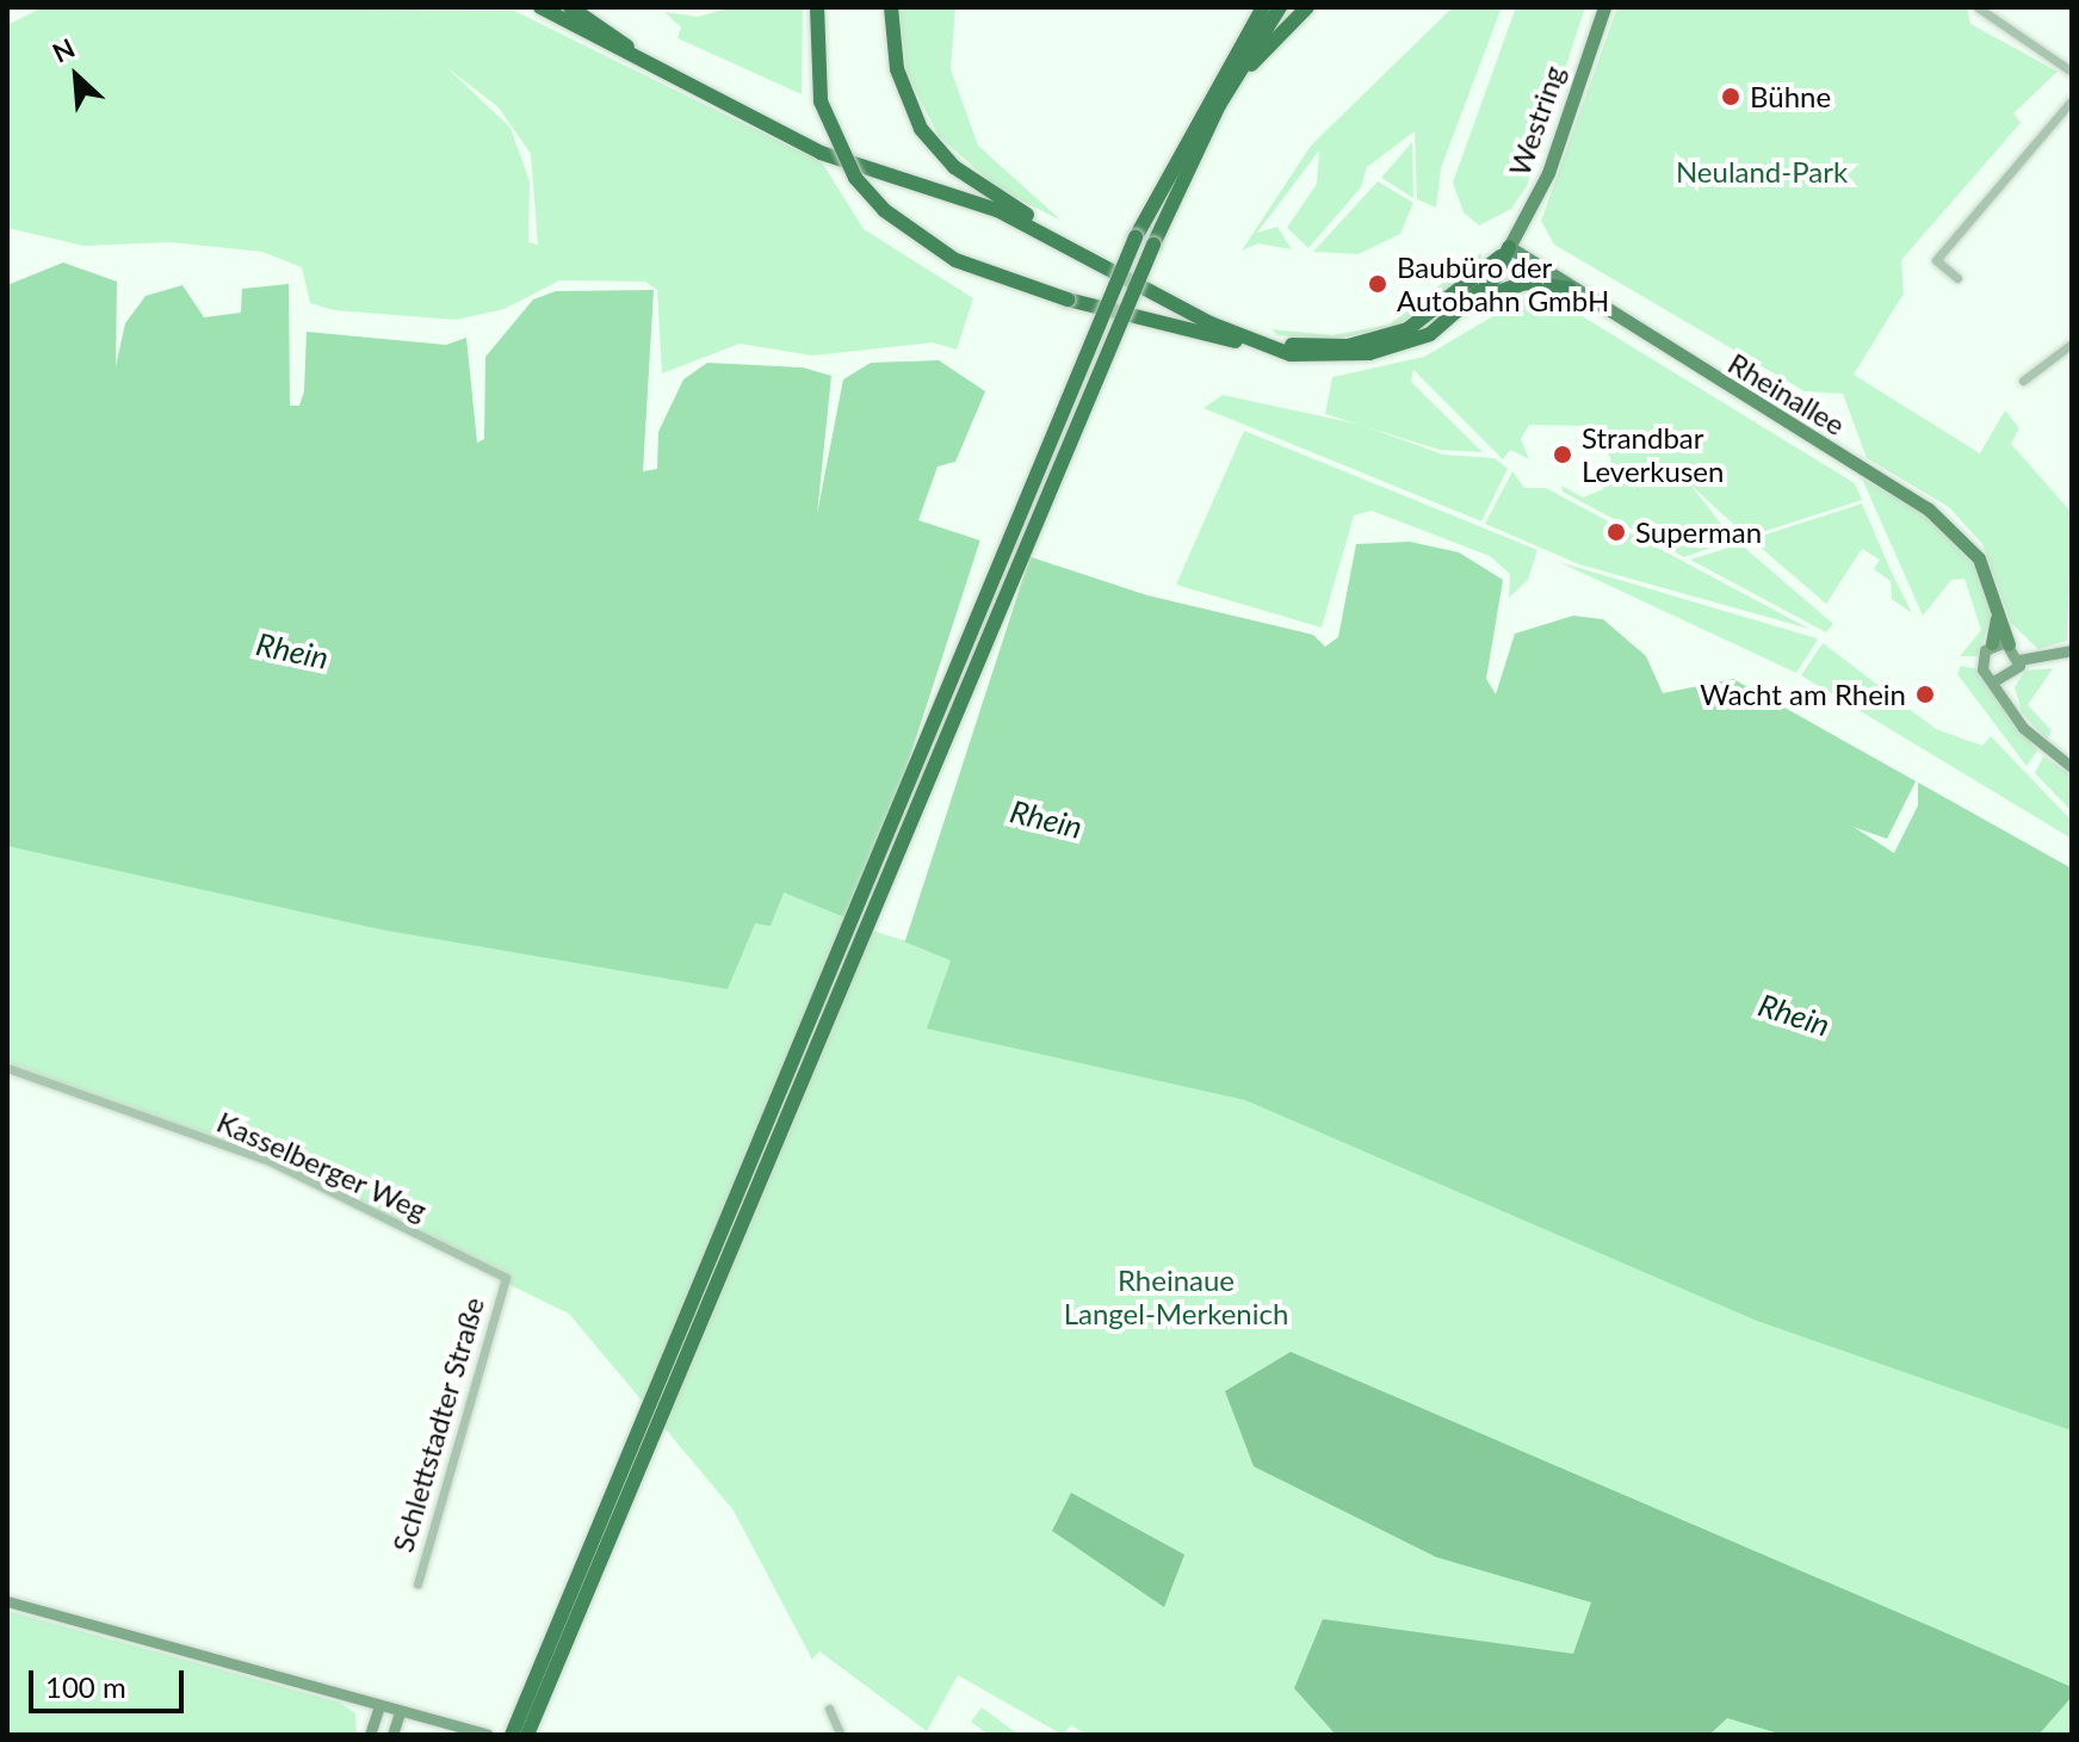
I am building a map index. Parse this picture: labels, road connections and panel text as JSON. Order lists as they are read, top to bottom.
{
  "streets": {
    "main road": ["Westring", "Rheinallee"],
    "street": ["Kasselberger Weg", "Schlettstadter Straße"]
  },
  "crossings": [
    ["Westring", "Rheinallee"],
    ["Kasselberger Weg", "Schlettstadter Straße"]
  ],
  "water": ["Rhein"],
  "parks": ["Neuland-Park", "Rheinaue Langel-Merkenich"],
  "places": [
    "Bühne",
    "Baubüro der Autobahn GmbH",
    "Strandbar Leverkusen",
    "Superman",
    "Wacht am Rhein"
  ],
  "scale_bar": "100 m",
  "north": "top left"
}
